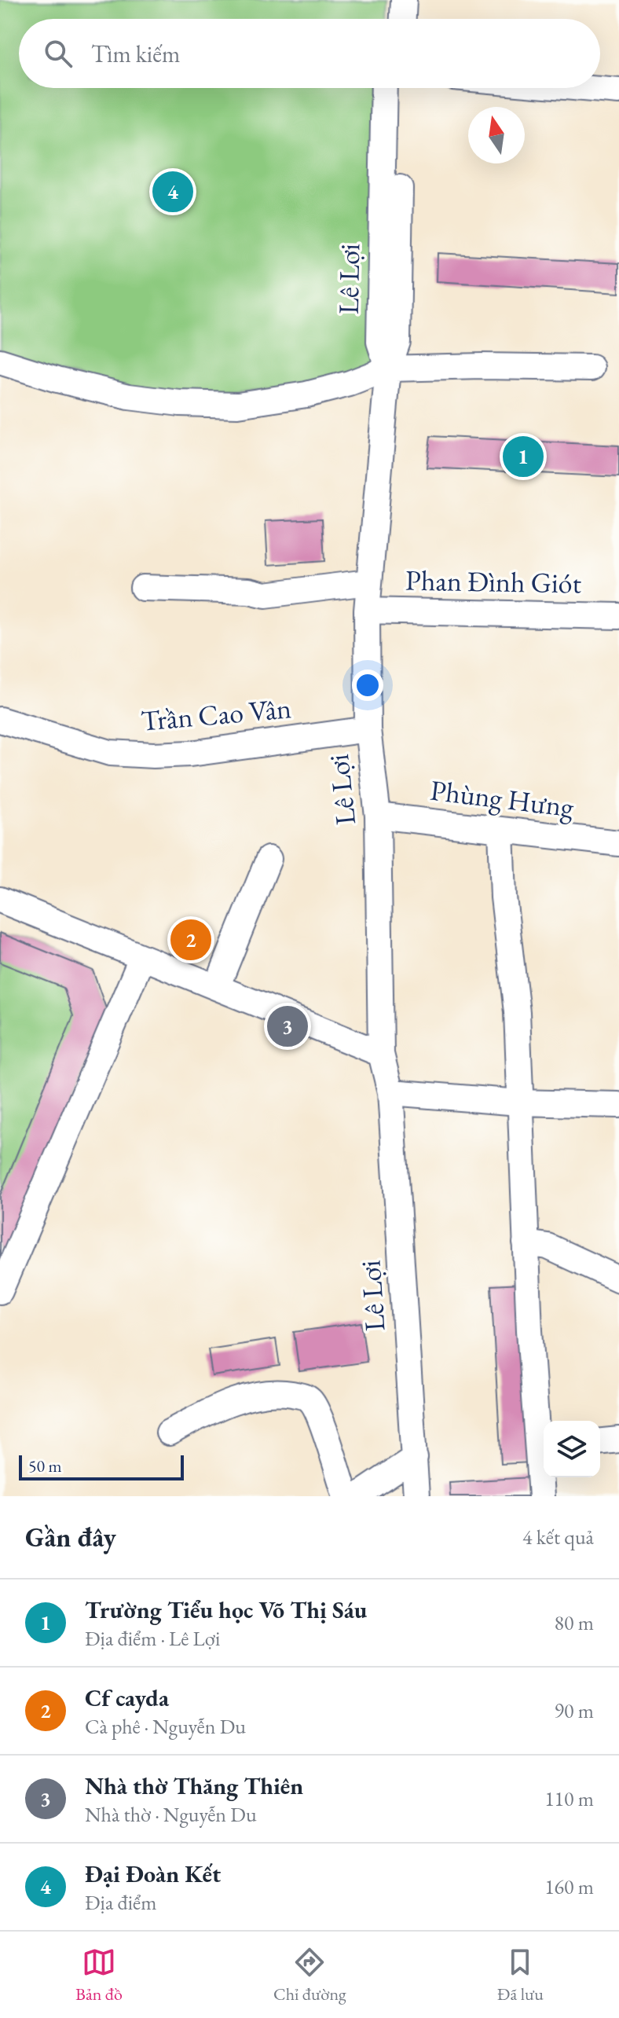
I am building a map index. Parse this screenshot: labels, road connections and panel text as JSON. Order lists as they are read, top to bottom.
{
  "streets": {
    "street": [
      "Lê Lợi",
      "Phan Đình Giót",
      "Trần Cao Vân",
      "Phùng Hưng"
    ]
  },
  "crossings": [
    ["Lê Lợi", "Phan Đình Giót"],
    ["Lê Lợi", "Trần Cao Vân"],
    ["Lê Lợi", "Phùng Hưng"]
  ],
  "scale_bar": "50 m",
  "north": "top",
  "page": {
    "search": "Tìm kiếm",
    "pins": [
      "4",
      "1",
      "2",
      "3"
    ],
    "scale": "50 m",
    "heading": ["Gần đây", "4 kết quả"],
    "list": [
      {
        "mark": "1",
        "name": "Trường Tiểu học Võ Thị Sáu",
        "note": "Địa điểm · Lê Lợi",
        "value": "80 m"
      },
      {
        "mark": "2",
        "name": "Cf cayda",
        "note": "Cà phê · Nguyễn Du",
        "value": "90 m"
      },
      {
        "mark": "3",
        "name": "Nhà thờ Thăng Thiên",
        "note": "Nhà thờ · Nguyễn Du",
        "value": "110 m"
      },
      {
        "mark": "4",
        "name": "Đại Đoàn Kết",
        "note": "Địa điểm",
        "value": "160 m"
      }
    ],
    "nav": ["Bản đồ", "Chỉ đường", "Đã lưu"]
  }
}
